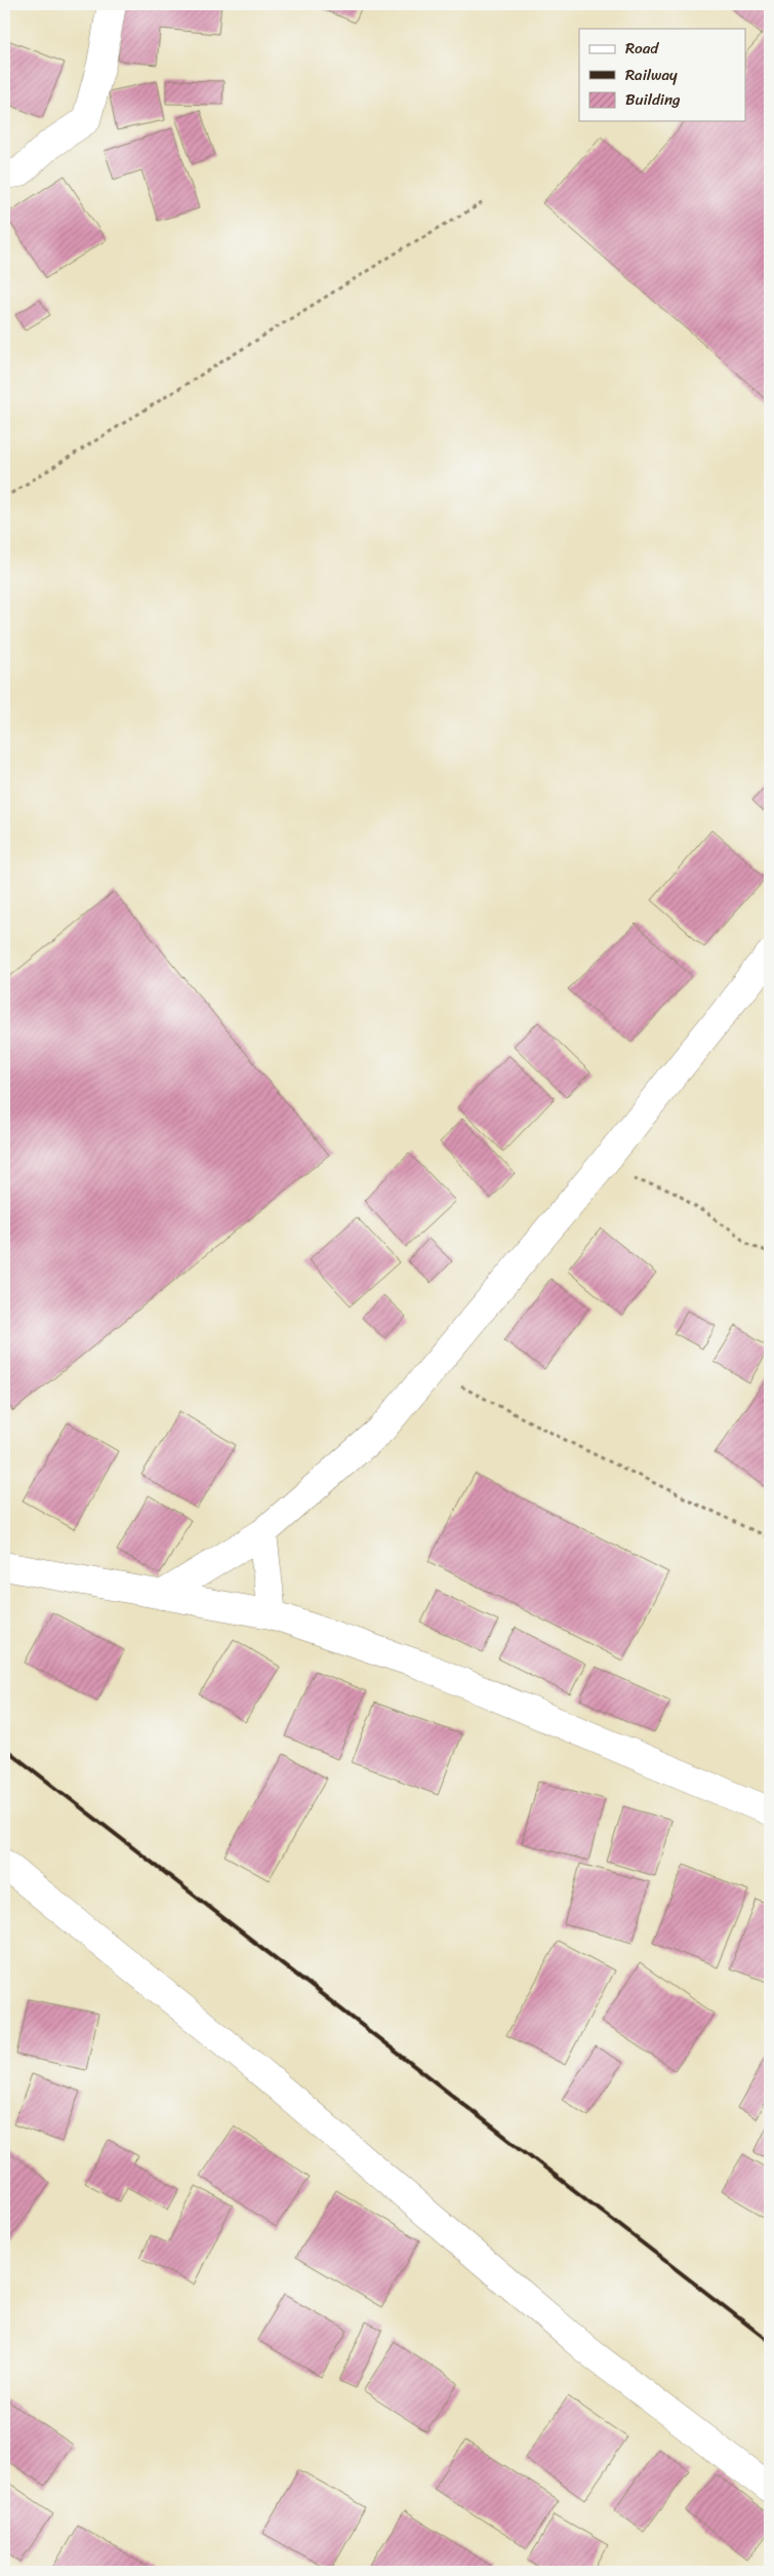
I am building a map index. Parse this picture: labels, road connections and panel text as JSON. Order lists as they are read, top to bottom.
{
  "legend": ["Road", "Railway", "Building"]
}
